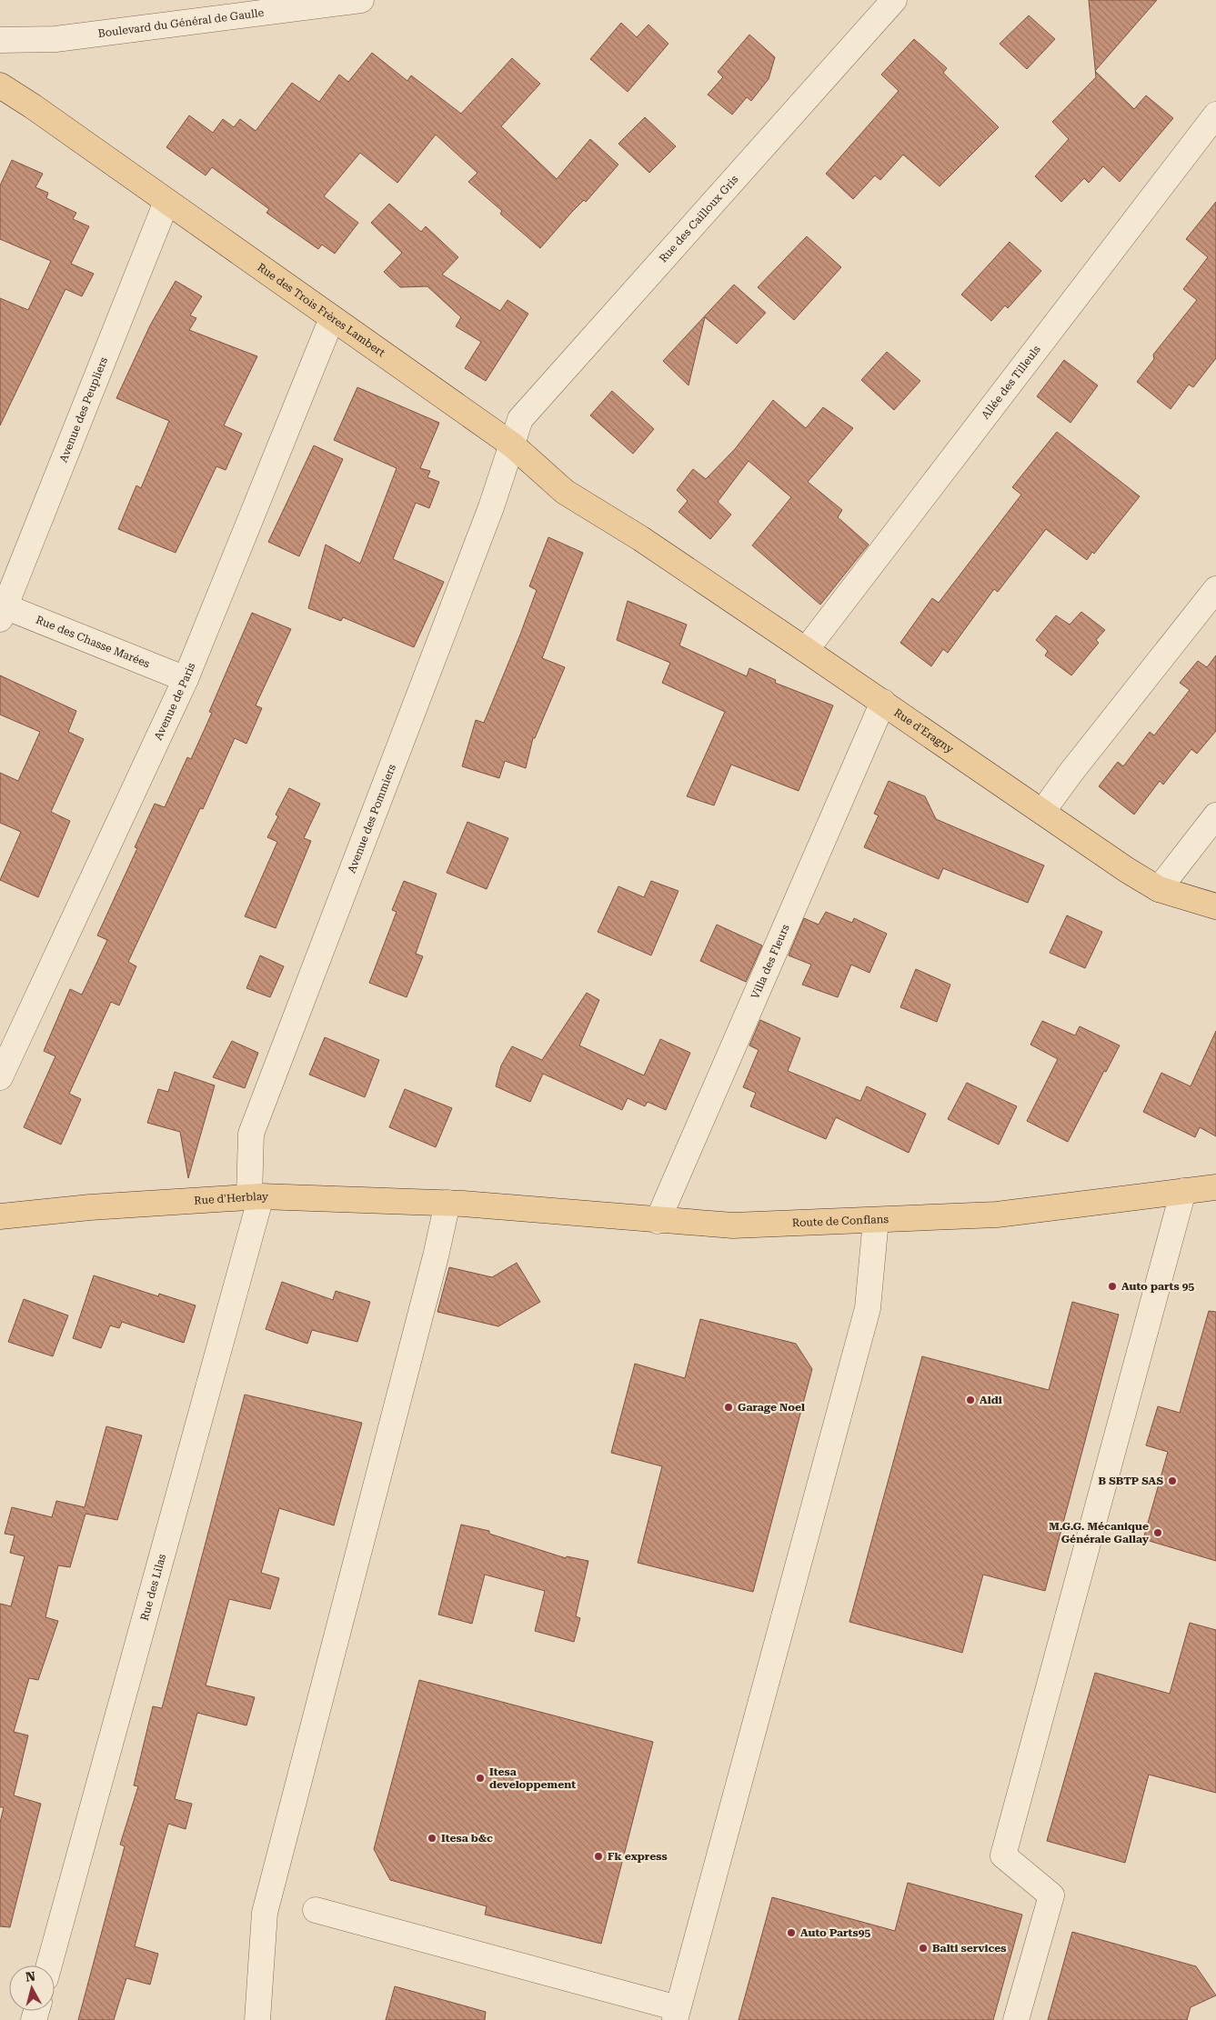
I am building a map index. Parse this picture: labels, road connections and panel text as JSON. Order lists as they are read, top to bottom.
{
  "streets": {
    "main road": [
      "Rue des Trois Frères Lambert",
      "Rue d'Eragny",
      "Rue d'Herblay",
      "Route de Conflans"
    ],
    "street": [
      "Boulevard du Général de Gaulle",
      "Rue des Cailloux Gris",
      "Allée des Tilleuls",
      "Avenue des Peupliers",
      "Rue des Chasse Marées",
      "Avenue de Paris",
      "Avenue des Pommiers",
      "Villa des Fleurs",
      "Rue des Lilas"
    ]
  },
  "crossings": [
    ["Rue des Cailloux Gris", "Rue des Trois Frères Lambert"],
    ["Rue des Cailloux Gris", "Avenue des Pommiers"],
    ["Rue des Trois Frères Lambert", "Avenue des Peupliers"],
    ["Rue des Trois Frères Lambert", "Avenue de Paris"],
    ["Rue des Trois Frères Lambert", "Rue d'Eragny"],
    ["Rue des Trois Frères Lambert", "Avenue des Pommiers"],
    ["Allée des Tilleuls", "Rue d'Eragny"],
    ["Avenue des Peupliers", "Rue des Chasse Marées"],
    ["Rue des Chasse Marées", "Avenue de Paris"],
    ["Rue d'Eragny", "Villa des Fleurs"],
    ["Avenue des Pommiers", "Rue d'Herblay"],
    ["Avenue des Pommiers", "Rue des Lilas"],
    ["Villa des Fleurs", "Route de Conflans"],
    ["Rue d'Herblay", "Route de Conflans"],
    ["Rue d'Herblay", "Rue des Lilas"]
  ],
  "places": [
    "Auto parts 95",
    "Aldi",
    "Garage Noel",
    "B SBTP SAS",
    "M.G.G. Mécanique Générale Gallay",
    "Itesa developpement",
    "Itesa b&c",
    "Fk express",
    "Auto Parts95",
    "Balti services"
  ],
  "north": "top"
}
